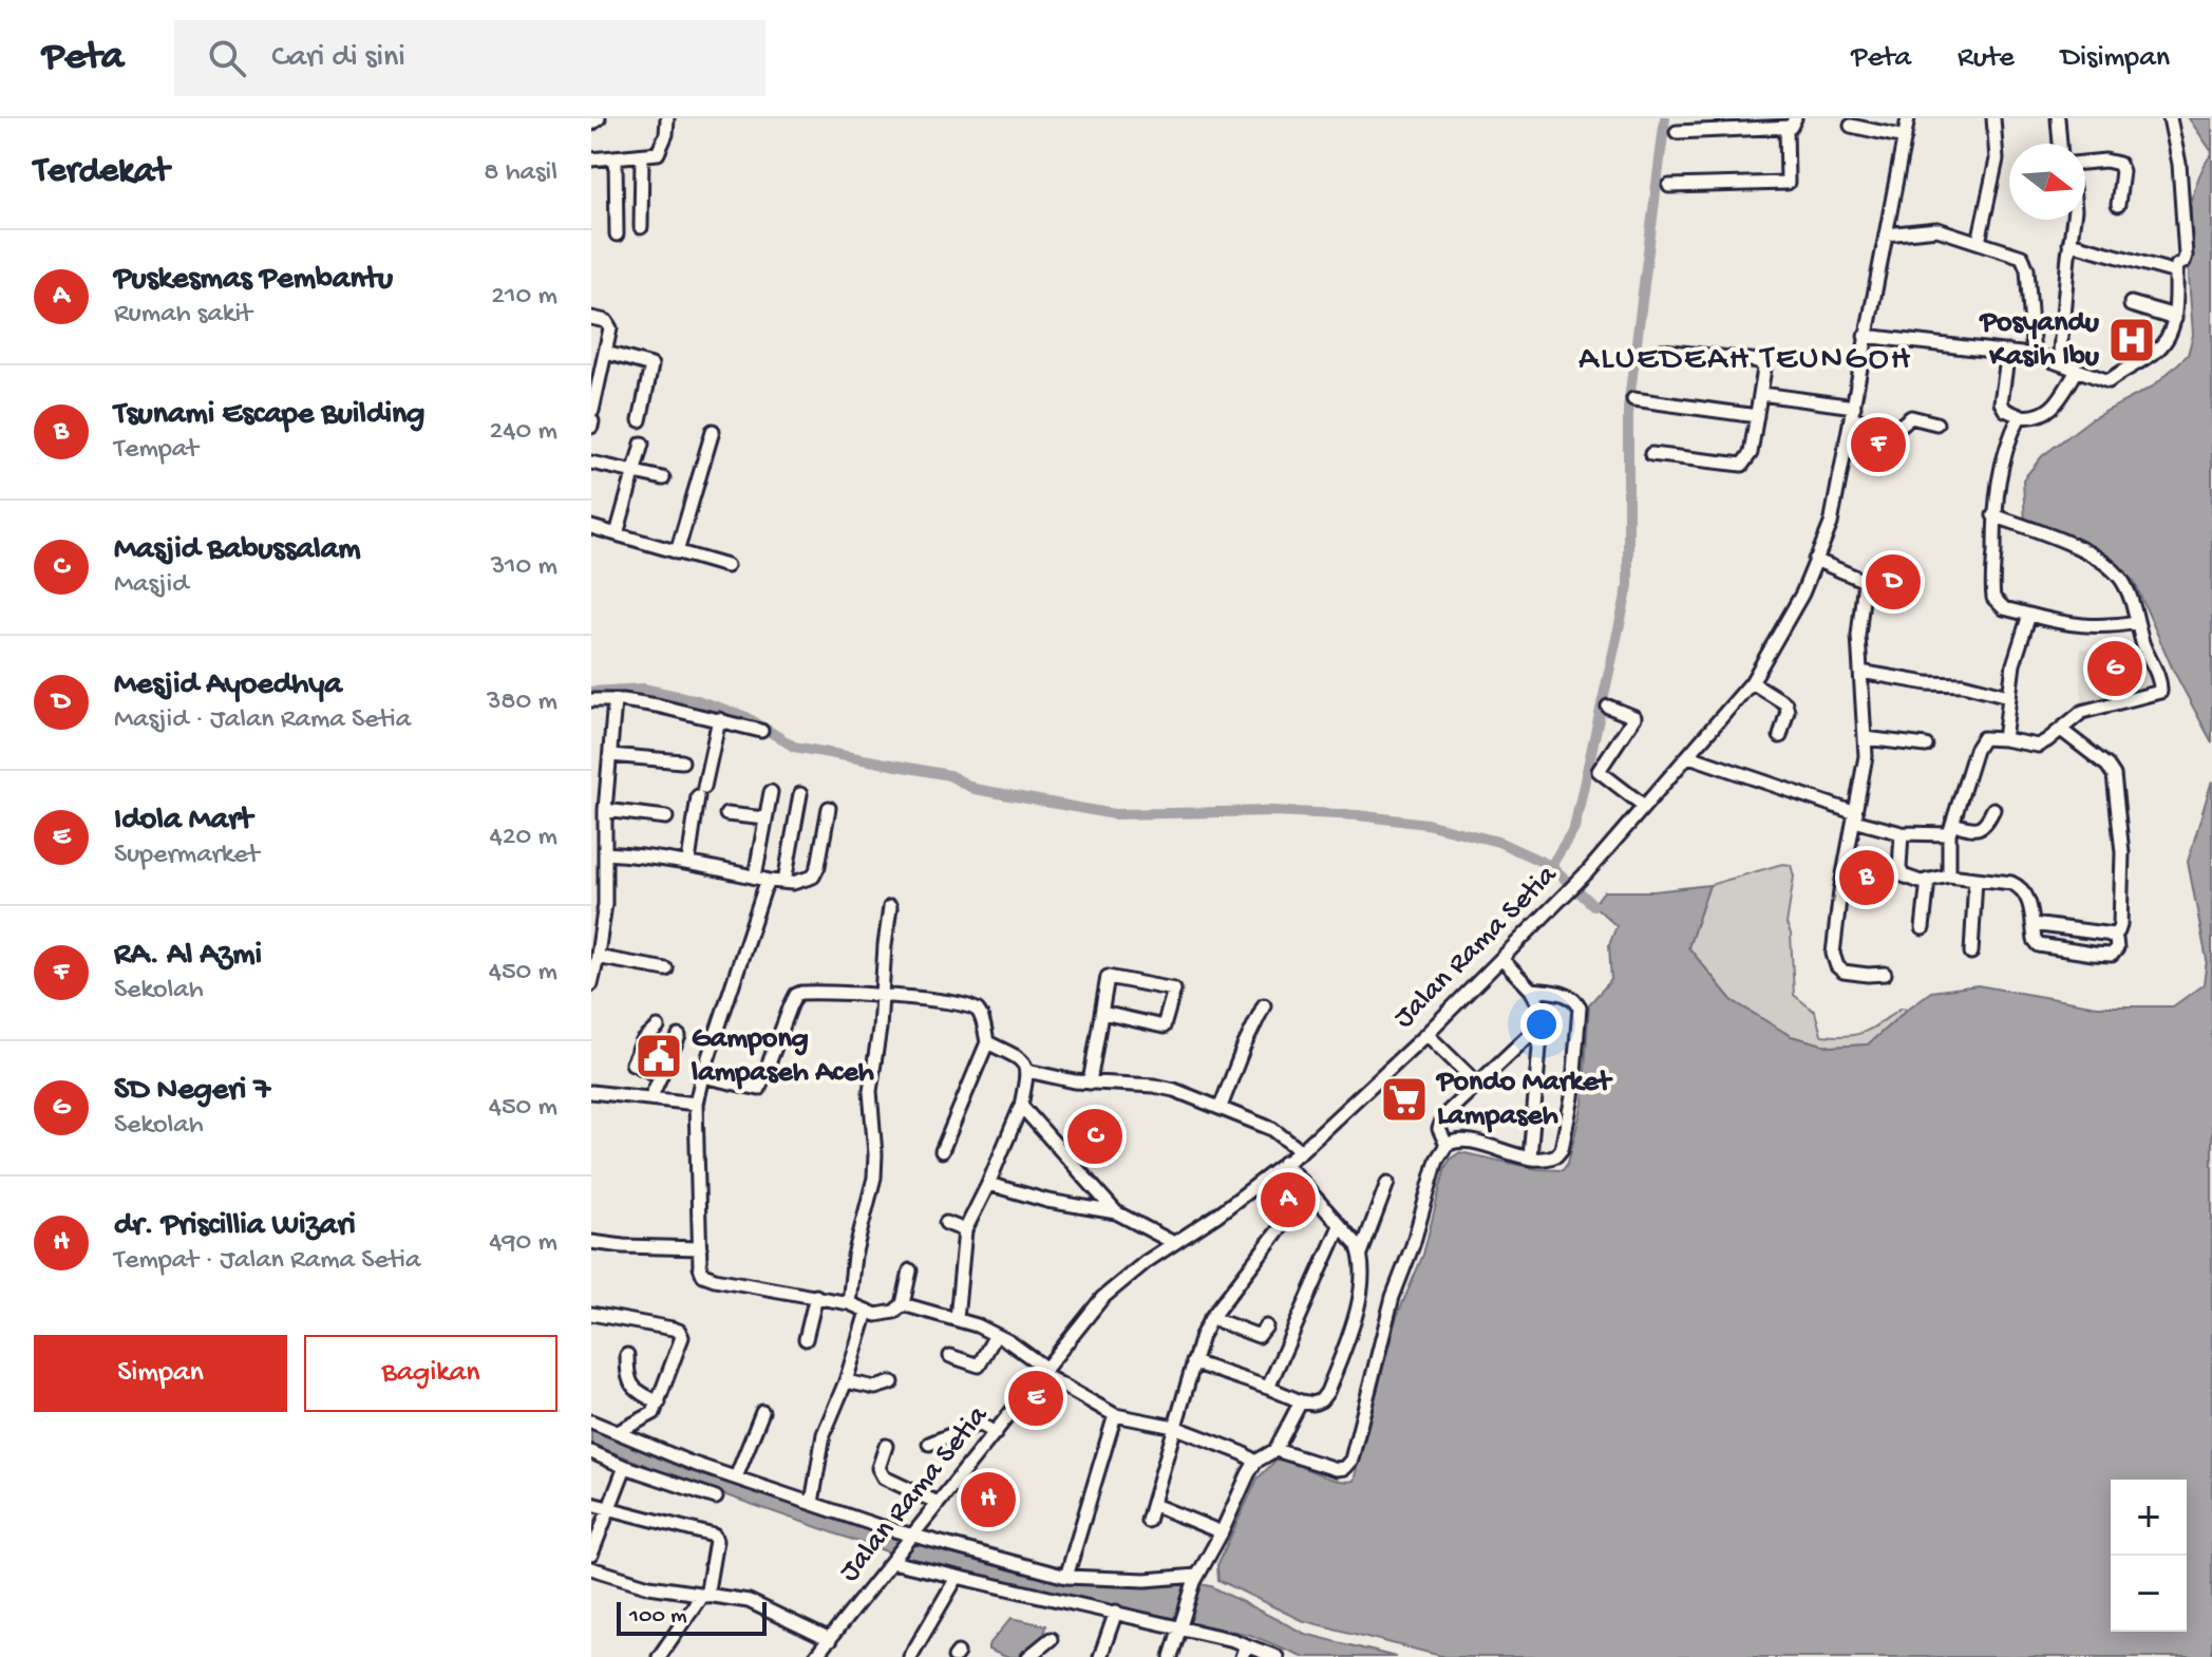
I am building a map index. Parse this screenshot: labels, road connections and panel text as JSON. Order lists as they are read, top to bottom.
{
  "streets": {
    "street": ["Jalan Rama Setia"]
  },
  "districts": ["ALUEDEAH TEUNGOH"],
  "places": {
    "hospital": ["Posyandu Kasih Ibu"],
    "public building": ["Gampong lampaseh Aceh"],
    "supermarket": ["Pondo Market Lampaseh"]
  },
  "scale_bar": "100 m",
  "north": "right",
  "page": {
    "header": "Peta",
    "search": "Cari di sini",
    "nav": ["Peta", "Rute", "Disimpan"],
    "heading": ["Terdekat", "8 hasil"],
    "list": [
      {
        "mark": "A",
        "name": "Puskesmas Pembantu",
        "note": "Rumah sakit",
        "value": "210 m"
      },
      {
        "mark": "B",
        "name": "Tsunami Escape Building",
        "note": "Tempat",
        "value": "240 m"
      },
      {
        "mark": "C",
        "name": "Masjid Babussalam",
        "note": "Masjid",
        "value": "310 m"
      },
      {
        "mark": "D",
        "name": "Mesjid Ayoedhya",
        "note": "Masjid · Jalan Rama Setia",
        "value": "380 m"
      },
      {
        "mark": "E",
        "name": "Idola Mart",
        "note": "Supermarket",
        "value": "420 m"
      },
      {
        "mark": "F",
        "name": "RA. Al Azmi",
        "note": "Sekolah",
        "value": "450 m"
      },
      {
        "mark": "G",
        "name": "SD Negeri 7",
        "note": "Sekolah",
        "value": "450 m"
      },
      {
        "mark": "H",
        "name": "dr. Priscillia Wizari",
        "note": "Tempat · Jalan Rama Setia",
        "value": "490 m"
      }
    ],
    "pins": [
      "F",
      "D",
      "G",
      "B",
      "C",
      "A",
      "E",
      "H"
    ],
    "buttons": ["Simpan", "Bagikan"],
    "map_buttons": ["+", "−"],
    "scale": "100 m"
  }
}
